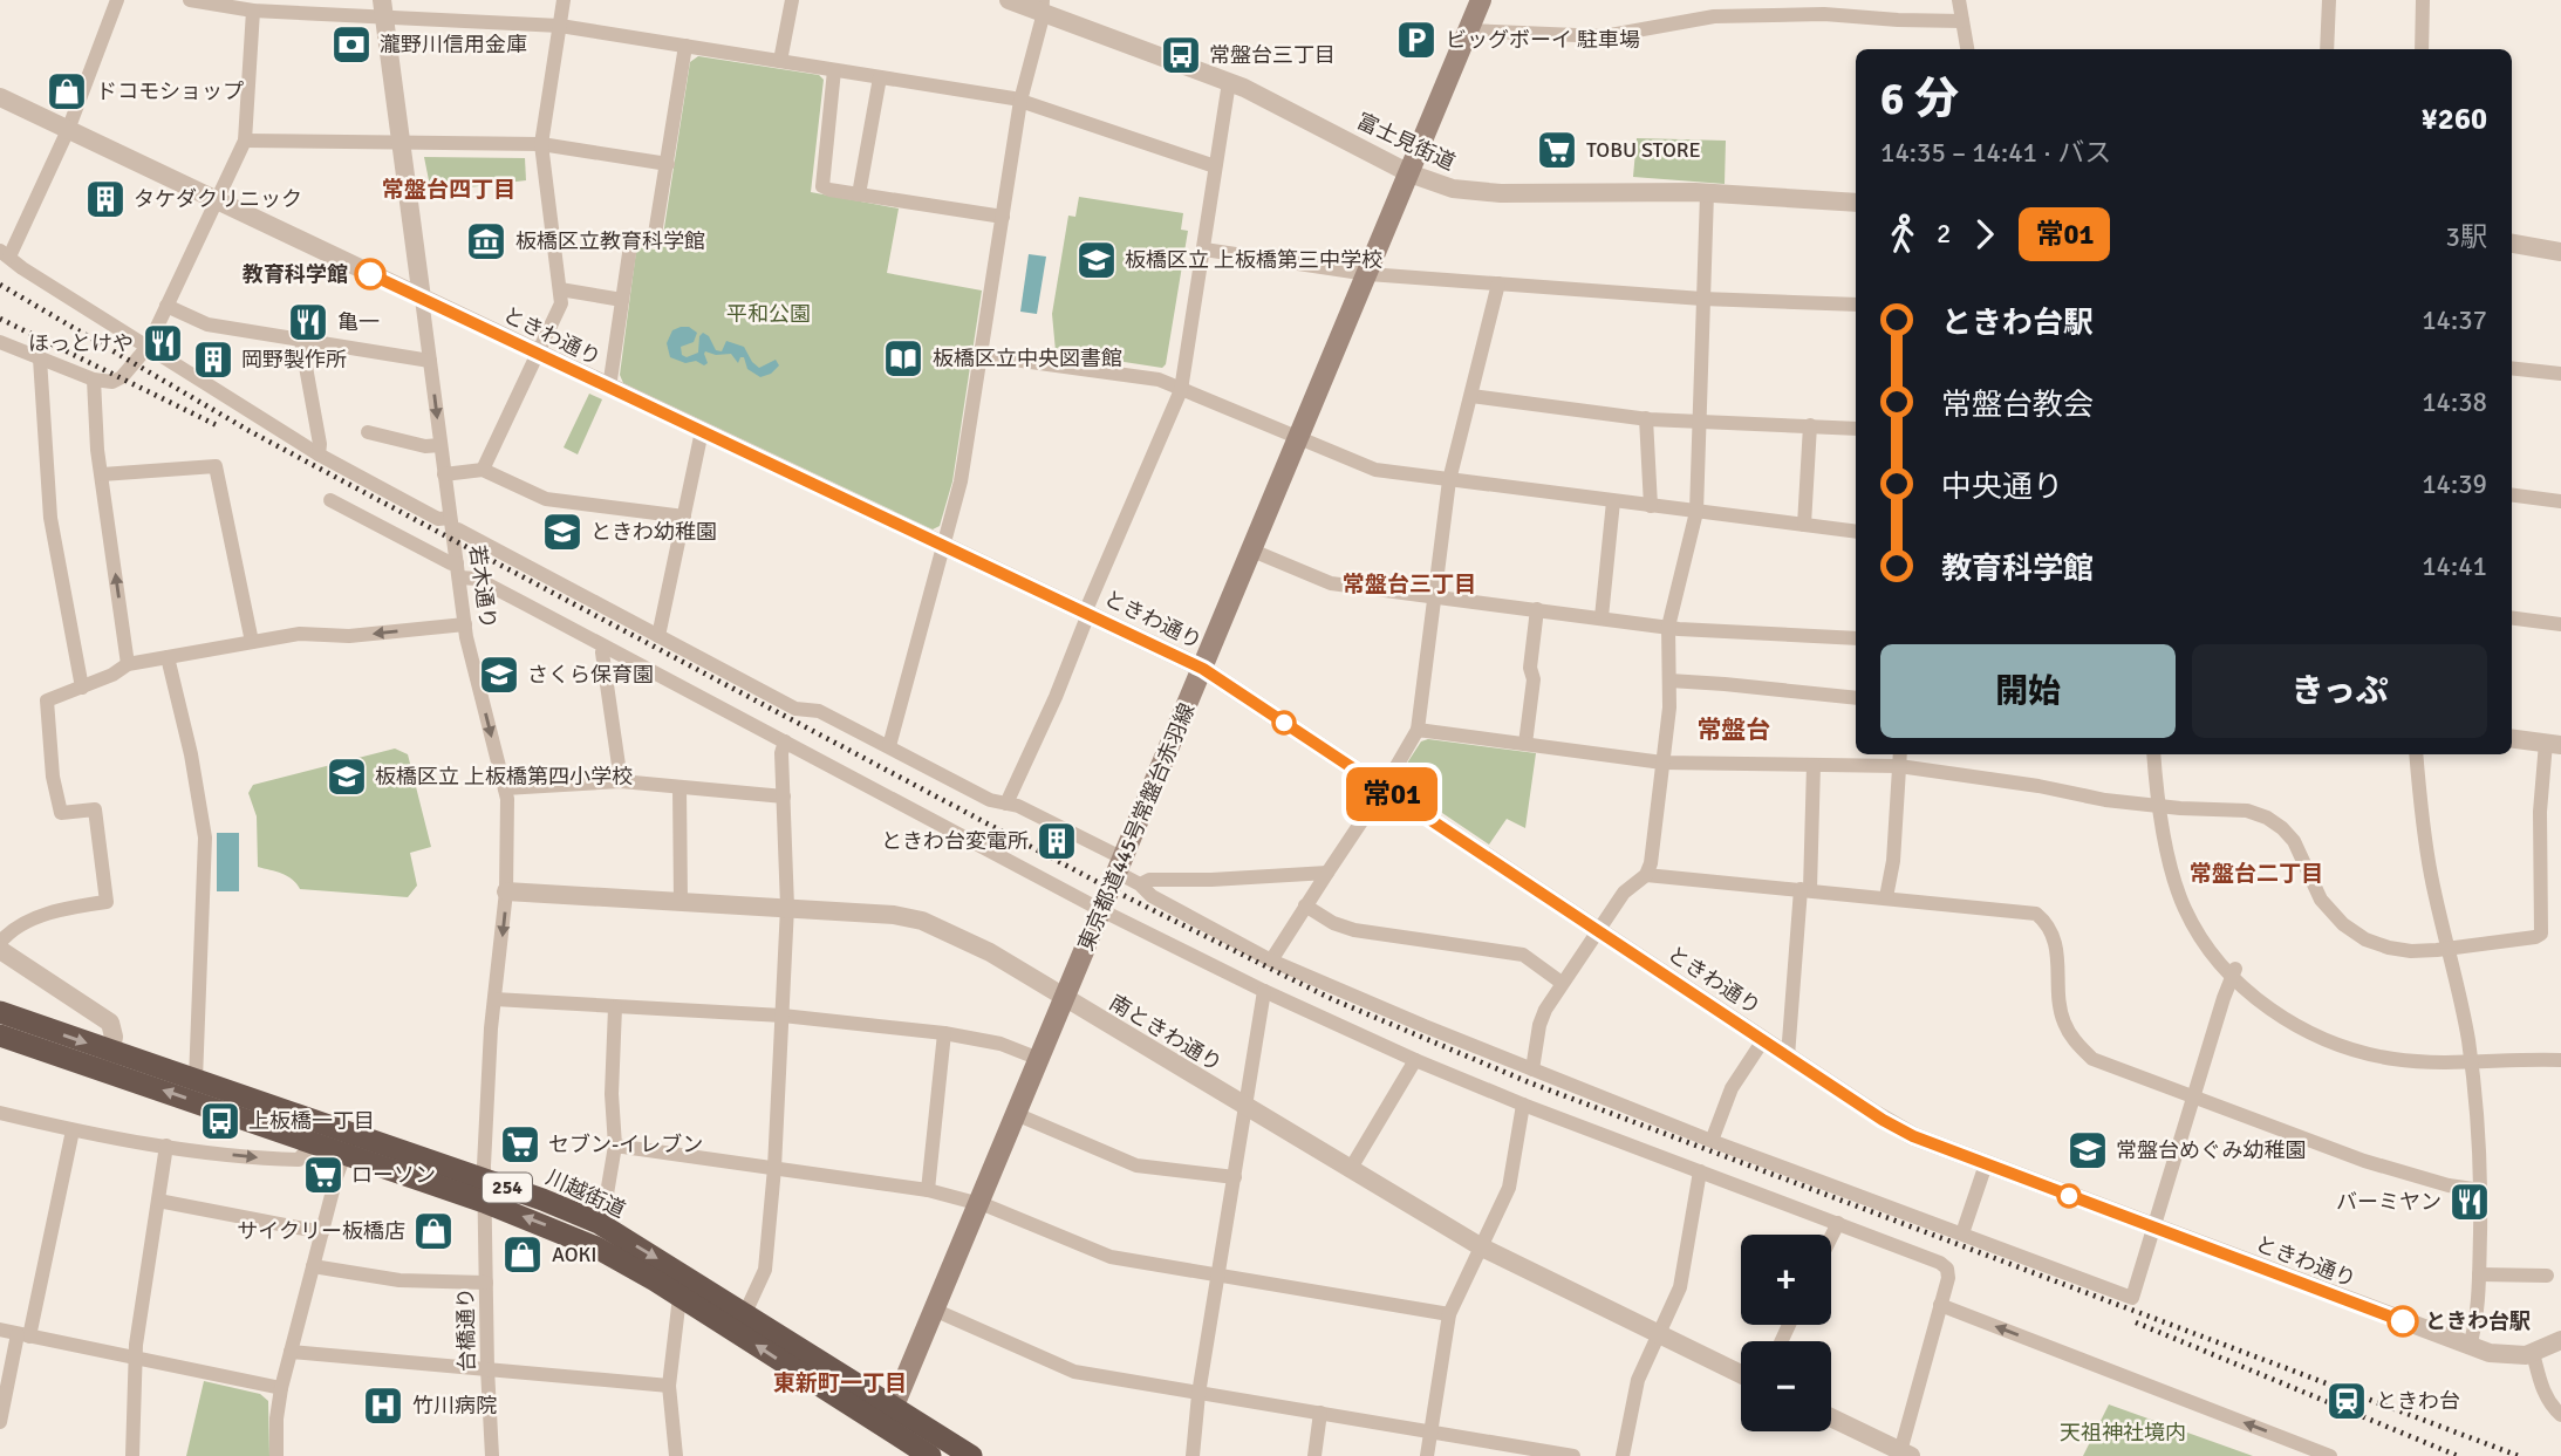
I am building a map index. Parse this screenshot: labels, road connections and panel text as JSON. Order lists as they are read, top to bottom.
{
  "streets": {
    "highway": ["254", "川越街道"],
    "main road": ["東京都道445号常盤台赤羽線"],
    "street": [
      "富士見街道",
      "ときわ通り",
      "若木通り",
      "南ときわ通り",
      "台橋通り"
    ]
  },
  "crossings": [
    ["富士見街道", "東京都道445号常盤台赤羽線"],
    ["ときわ通り", "若木通り"],
    ["ときわ通り", "東京都道445号常盤台赤羽線"],
    ["若木通り", "南ときわ通り"],
    ["若木通り", "川越街道"],
    ["若木通り", "台橋通り"],
    ["東京都道445号常盤台赤羽線", "南ときわ通り"],
    ["東京都道445号常盤台赤羽線", "川越街道"],
    ["川越街道", "台橋通り"]
  ],
  "districts": [
    "常盤台四丁目",
    "常盤台三丁目",
    "常盤台",
    "常盤台二丁目",
    "東新町一丁目"
  ],
  "parks": ["平和公園", "天祖神社境内"],
  "places": {
    "parking": ["ビッグボーイ 駐車場"],
    "bank": ["瀧野川信用金庫"],
    "bus stop": ["常盤台三丁目", "上板橋一丁目"],
    "shop": ["ドコモショップ", "サイクリー板橋店", "AOKI"],
    "supermarket": ["TOBU STORE", "セブン-イレブン", "ローソン"],
    "building": ["タケダクリニック", "岡野製作所", "ときわ台変電所"],
    "museum": ["板橋区立教育科学館"],
    "school or university": [
      "板橋区立 上板橋第三中学校",
      "ときわ幼稚園",
      "さくら保育園",
      "板橋区立 上板橋第四小学校",
      "常盤台めぐみ幼稚園"
    ],
    "other": ["教育科学館", "ときわ台駅"],
    "restaurant": ["亀一", "ほっとけや", "バーミヤン"],
    "library": ["板橋区立中央図書館"],
    "station": ["ときわ台"],
    "hospital": ["竹川病院"]
  },
  "lines": ["bus line 常01"],
  "page": {
    "on_map": "常01",
    "heading": ["6 分", "14:35 – 14:41 · バス", "¥260"],
    "legs": ["2", "常01", "3駅"],
    "list": [
      {
        "name": "ときわ台駅",
        "value": "14:37"
      },
      {
        "name": "常盤台教会",
        "value": "14:38"
      },
      {
        "name": "中央通り",
        "value": "14:39"
      },
      {
        "name": "教育科学館",
        "value": "14:41"
      }
    ],
    "buttons": ["開始", "きっぷ"],
    "map_buttons": ["+", "−"]
  }
}
